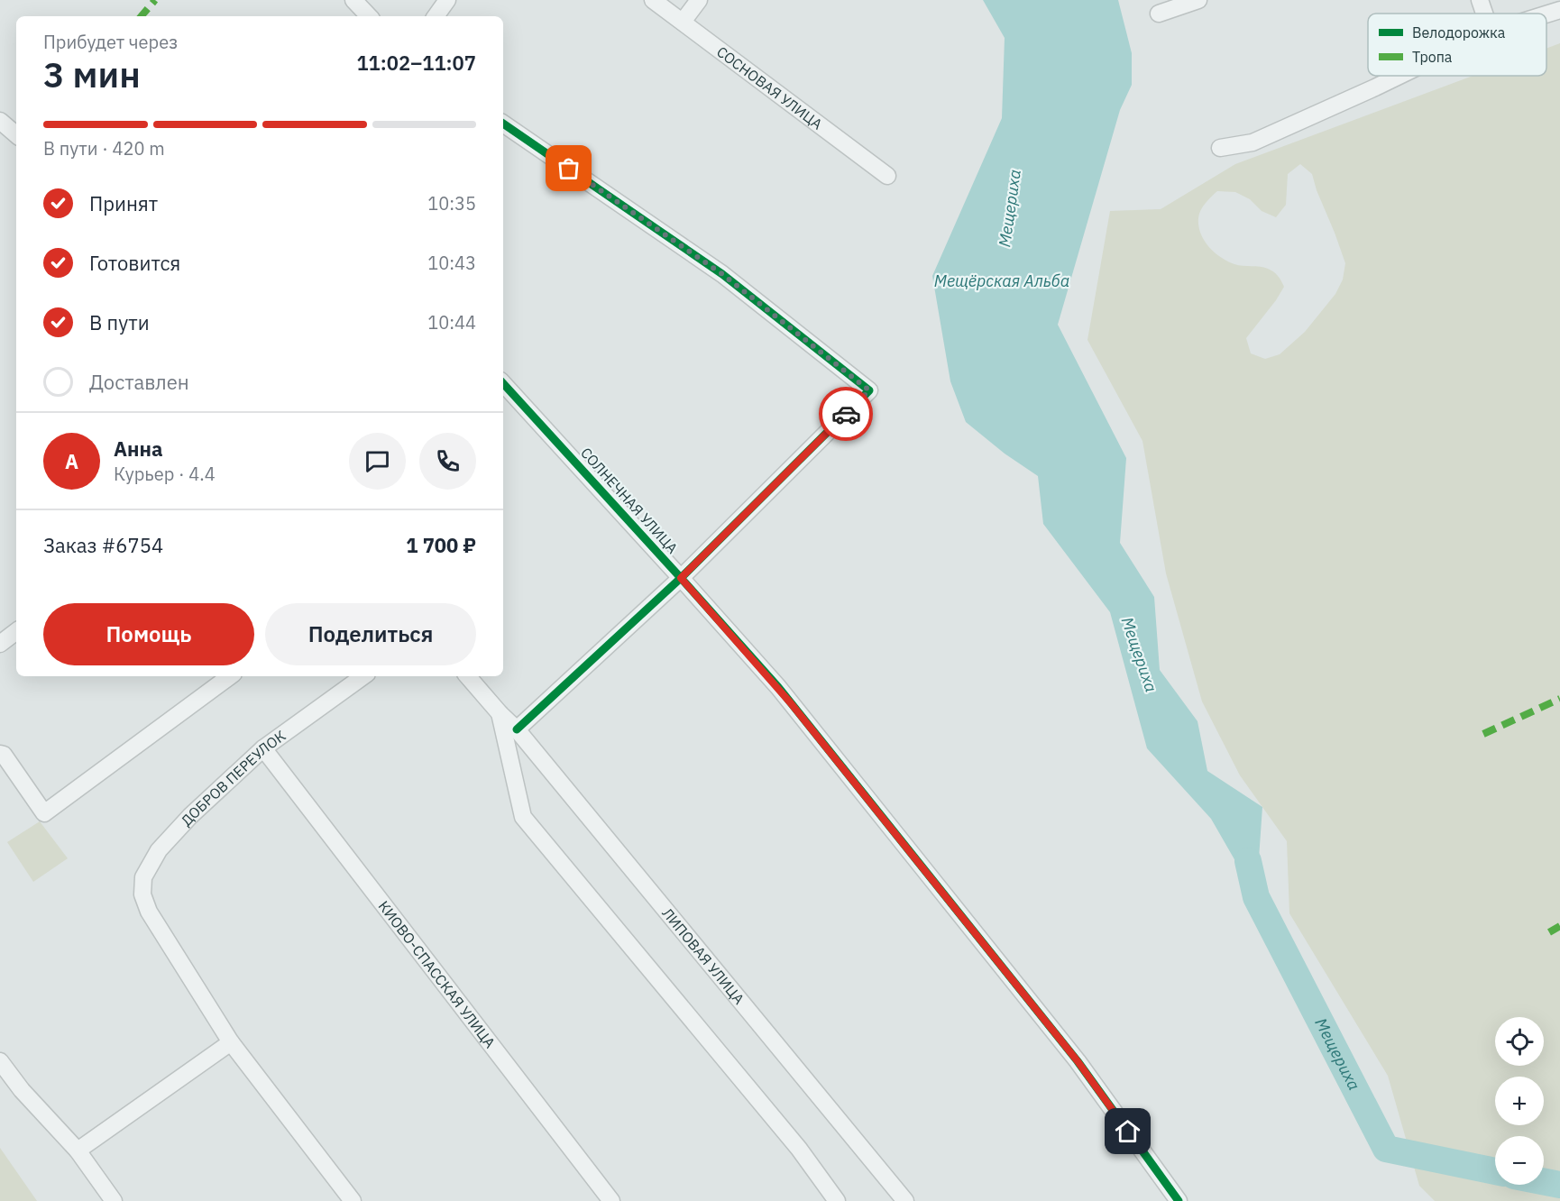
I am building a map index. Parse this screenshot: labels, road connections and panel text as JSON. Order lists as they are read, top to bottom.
{
  "streets": {
    "street": [
      "СОСНОВАЯ УЛИЦА",
      "СОЛНЕЧНАЯ УЛИЦА",
      "ДОБРОВ ПЕРЕУЛОК",
      "ЛИПОВАЯ УЛИЦА",
      "КИОВО-СПАССКАЯ УЛИЦА"
    ]
  },
  "crossings": [
    ["ДОБРОВ ПЕРЕУЛОК", "КИОВО-СПАССКАЯ УЛИЦА"]
  ],
  "water": ["Мещериха", "Мещёрская Альба"],
  "legend": ["Велодорожка", "Тропа"],
  "page": {
    "heading": ["3 мин", "Прибудет через", "11:02–11:07"],
    "panel": [
      "Анна",
      "Курьер · 4.4",
      "Заказ #6754",
      "1 700 ₽"
    ],
    "bar": "В пути · 420 m",
    "list": [
      ["Принят", "10:35"],
      ["Готовится", "10:43"],
      ["В пути", "10:44"],
      "Доставлен"
    ],
    "round": "А",
    "buttons": ["Помощь", "Поделиться"],
    "map_buttons": ["+", "−"]
  }
}
